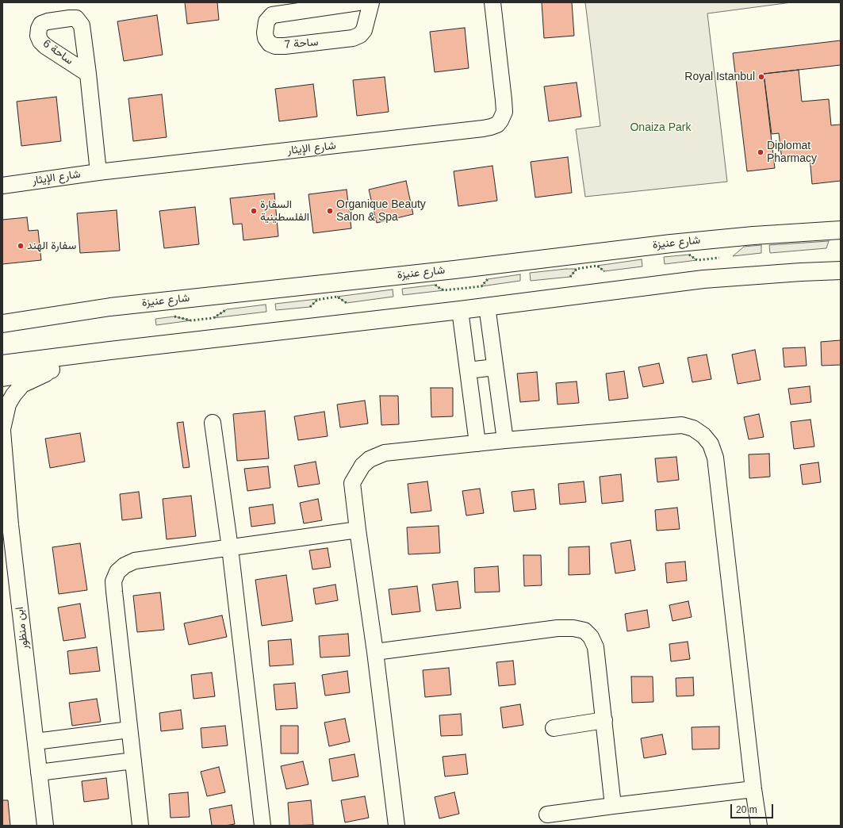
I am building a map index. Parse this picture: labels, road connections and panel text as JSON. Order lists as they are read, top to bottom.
{
  "streets": {
    "highway": ["شارع عنيزة"],
    "street": ["ساحة 7", "شارع الإيثار", "ابن منظور"]
  },
  "parks": ["Onaiza Park"],
  "places": [
    "Royal Istanbul",
    "Diplomat Pharmacy",
    "السفارة الفلسطينية",
    "Organique Beauty Salon & Spa",
    "سفارة الهند"
  ],
  "scale_bar": "20 m"
}
